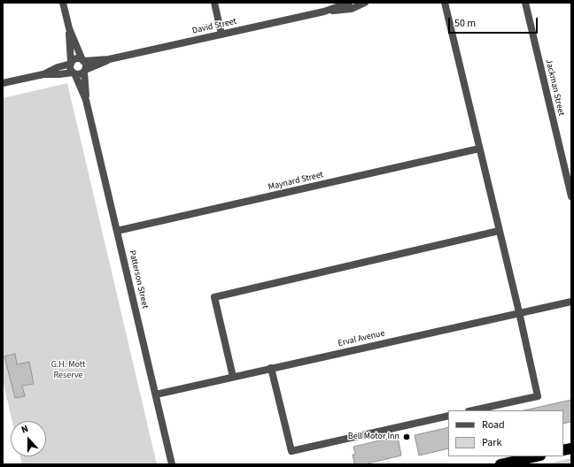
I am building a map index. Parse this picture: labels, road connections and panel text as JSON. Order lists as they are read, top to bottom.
{
  "streets": {
    "street": [
      "David Street",
      "Jackman Street",
      "Maynard Street",
      "Patterson Street",
      "Erval Avenue"
    ]
  },
  "crossings": [
    ["David Street", "Patterson Street"],
    ["Maynard Street", "Patterson Street"],
    ["Patterson Street", "Erval Avenue"]
  ],
  "parks": ["G.H. Mott Reserve"],
  "places": ["Bell Motor Inn"],
  "legend": ["Road", "Park"],
  "scale_bar": "50 m",
  "north": "top"
}
